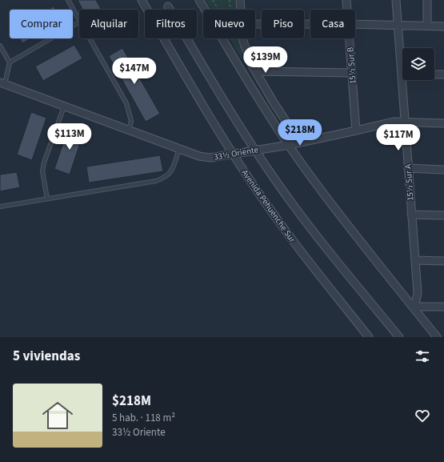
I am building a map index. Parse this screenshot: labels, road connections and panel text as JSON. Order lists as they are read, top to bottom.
{
  "streets": {
    "street": [
      "15½ Sur B",
      "33½ Oriente",
      "15½ Sur A",
      "Avenida Pehuenche Sur"
    ]
  },
  "crossings": [
    ["15½ Sur B", "33½ Oriente"],
    ["33½ Oriente", "15½ Sur A"],
    ["33½ Oriente", "Avenida Pehuenche Sur"]
  ],
  "page": {
    "chip": [
      "Comprar",
      "Alquilar",
      "Filtros",
      "Nuevo",
      "Piso",
      "Casa"
    ],
    "price": [
      "$139M",
      "$147M",
      "$218M",
      "$113M",
      "$117M"
    ],
    "heading": "5 viviendas",
    "list": [
      {
        "name": "$218M",
        "note": "5 hab. · 118 m² · 33½ Oriente"
      }
    ]
  }
}
